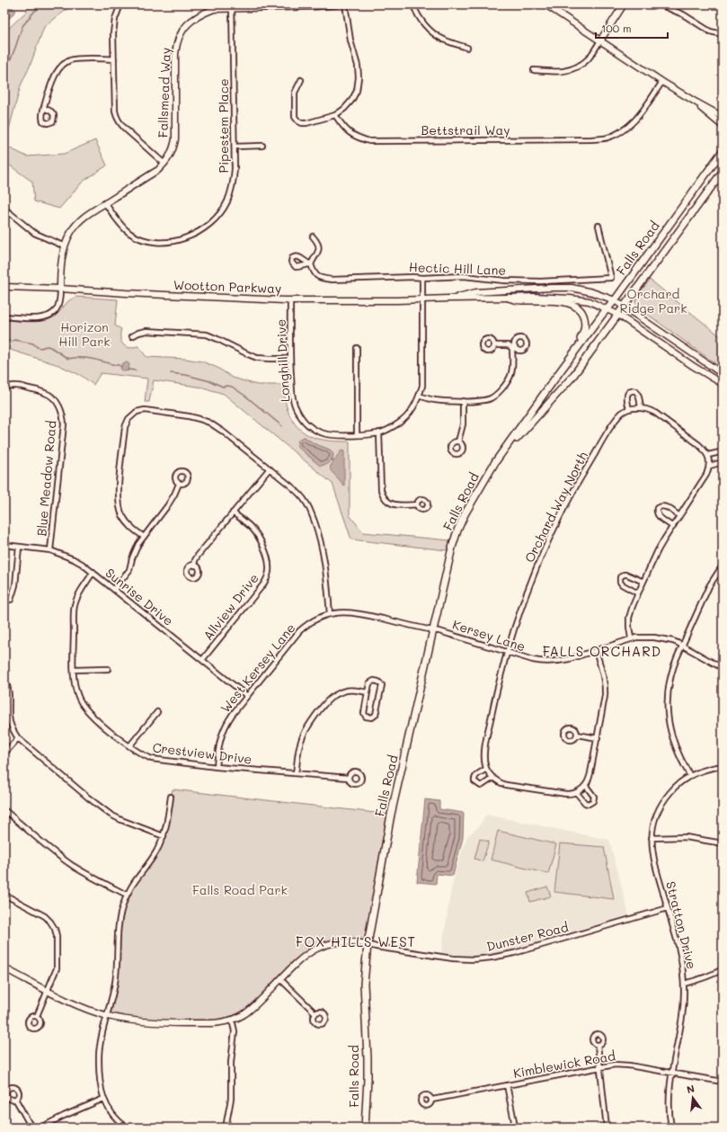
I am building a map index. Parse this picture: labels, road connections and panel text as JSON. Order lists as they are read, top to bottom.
{
  "streets": {
    "main road": ["Falls Road"],
    "street": [
      "Fallsmead Way",
      "Pipestem Place",
      "Bettstrail Way",
      "Hectic Hill Lane",
      "Wootton Parkway",
      "Longhill Drive",
      "Blue Meadow Road",
      "Orchard Way North",
      "Sunrise Drive",
      "Allview Drive",
      "Kersey Lane",
      "West Kersey Lane",
      "Crestview Drive",
      "Stratton Drive",
      "Dunster Road",
      "Kimblewick Road"
    ]
  },
  "crossings": [
    ["Fallsmead Way", "Pipestem Place"],
    ["Fallsmead Way", "Wootton Parkway"],
    ["Falls Road", "Wootton Parkway"],
    ["Falls Road", "Kersey Lane"],
    ["Falls Road", "West Kersey Lane"],
    ["Falls Road", "Dunster Road"],
    ["Hectic Hill Lane", "Longhill Drive"],
    ["Wootton Parkway", "Longhill Drive"],
    ["Blue Meadow Road", "Sunrise Drive"],
    ["Orchard Way North", "Kersey Lane"],
    ["Sunrise Drive", "Allview Drive"],
    ["Sunrise Drive", "West Kersey Lane"],
    ["Sunrise Drive", "Crestview Drive"],
    ["Kersey Lane", "West Kersey Lane"],
    ["West Kersey Lane", "Crestview Drive"],
    ["Stratton Drive", "Dunster Road"],
    ["Stratton Drive", "Kimblewick Road"]
  ],
  "districts": ["FALLS ORCHARD", "FOX HILLS WEST"],
  "parks": ["Orchard Ridge Park", "Horizon Hill Park", "Falls Road Park"],
  "scale_bar": "100 m",
  "north": "top"
}
